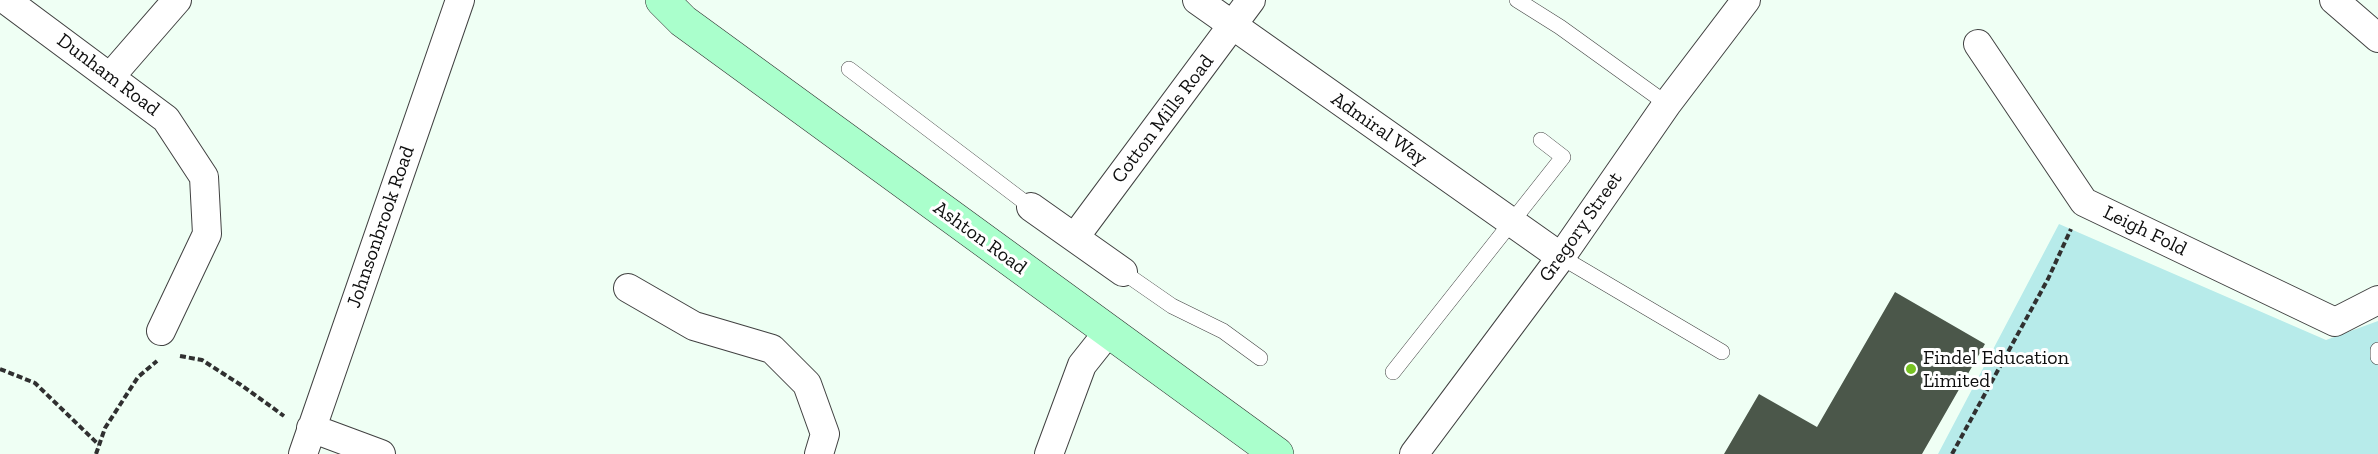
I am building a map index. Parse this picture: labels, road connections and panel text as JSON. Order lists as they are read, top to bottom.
{
  "streets": {
    "main road": ["Ashton Road"],
    "street": [
      "Dunham Road",
      "Cotton Mills Road",
      "Admiral Way",
      "Johnsonbrook Road",
      "Gregory Street",
      "Leigh Fold"
    ]
  },
  "crossings": [
    ["Cotton Mills Road", "Admiral Way"],
    ["Admiral Way", "Gregory Street"]
  ],
  "places": ["Findel Education Limited"]
}
